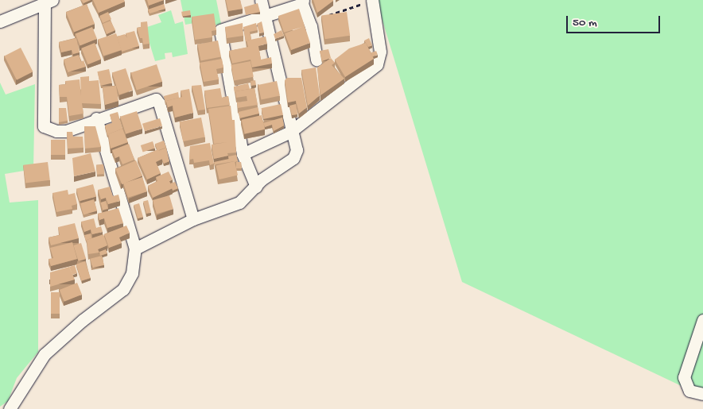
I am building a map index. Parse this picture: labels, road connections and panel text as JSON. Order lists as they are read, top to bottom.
{
  "scale_bar": "50 m"
}
